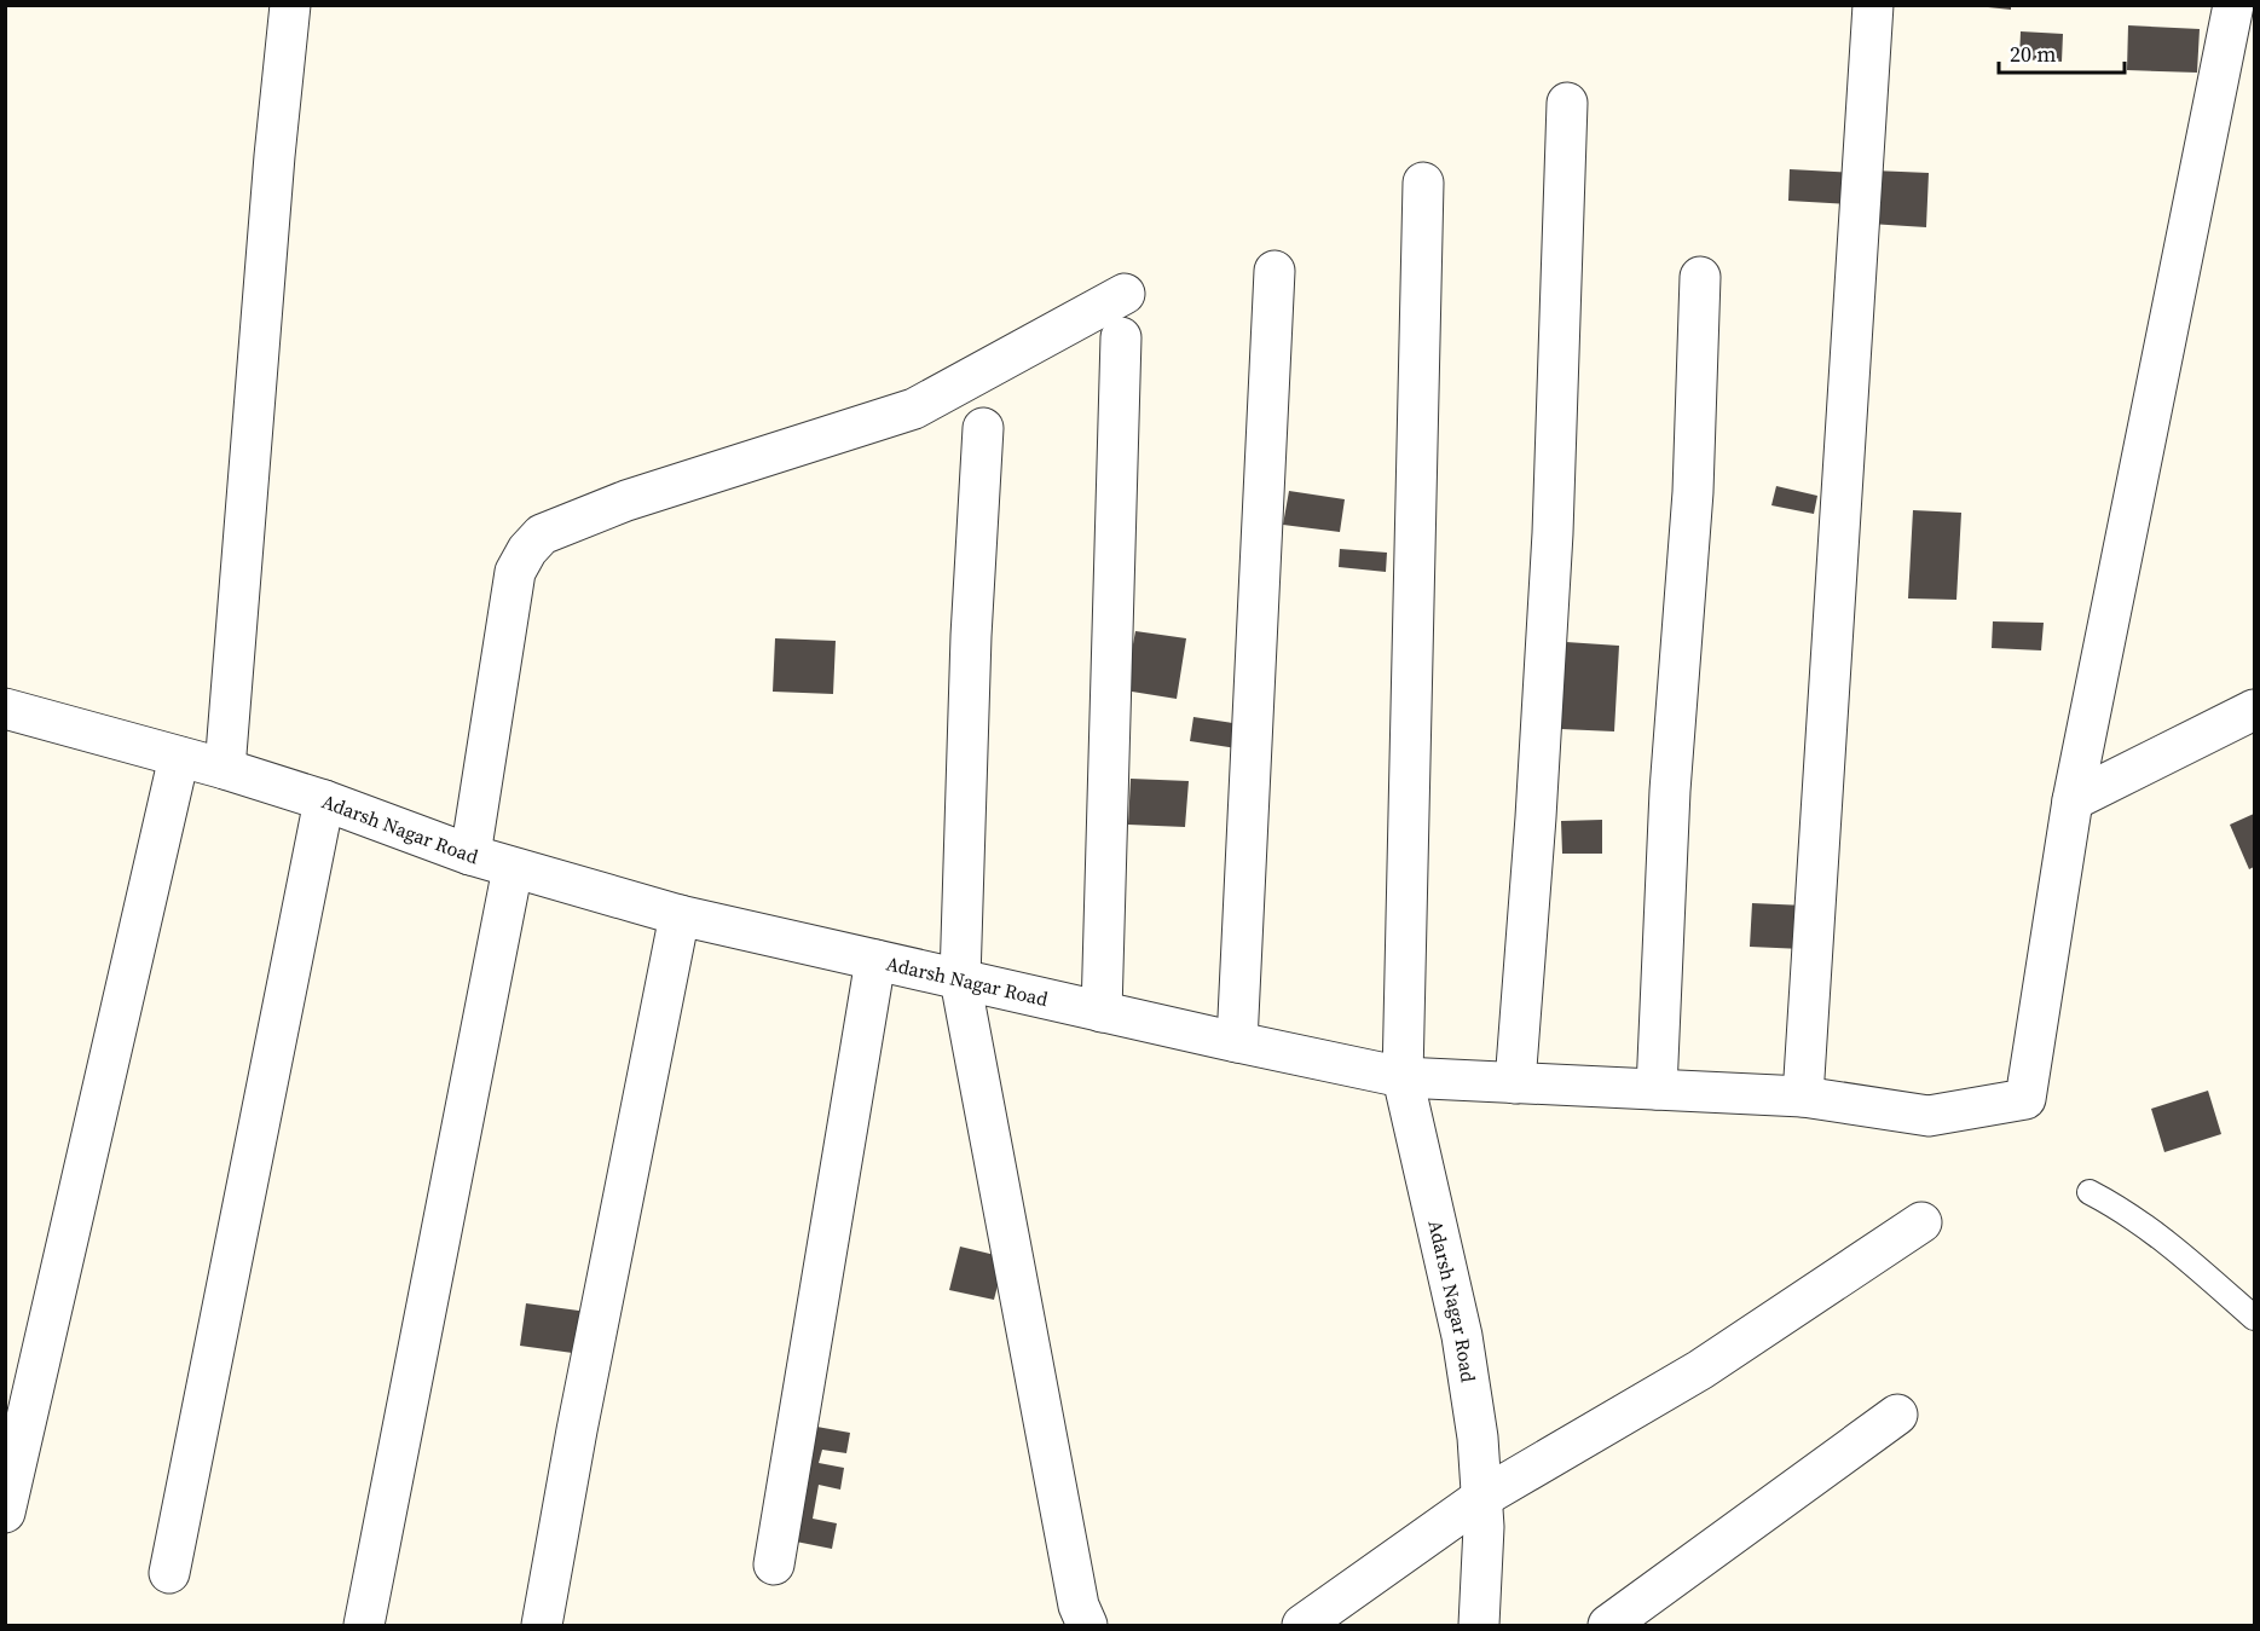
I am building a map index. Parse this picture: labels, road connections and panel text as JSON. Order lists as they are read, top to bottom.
{
  "streets": {
    "street": ["Adarsh Nagar Road"]
  },
  "scale_bar": "20 m"
}
